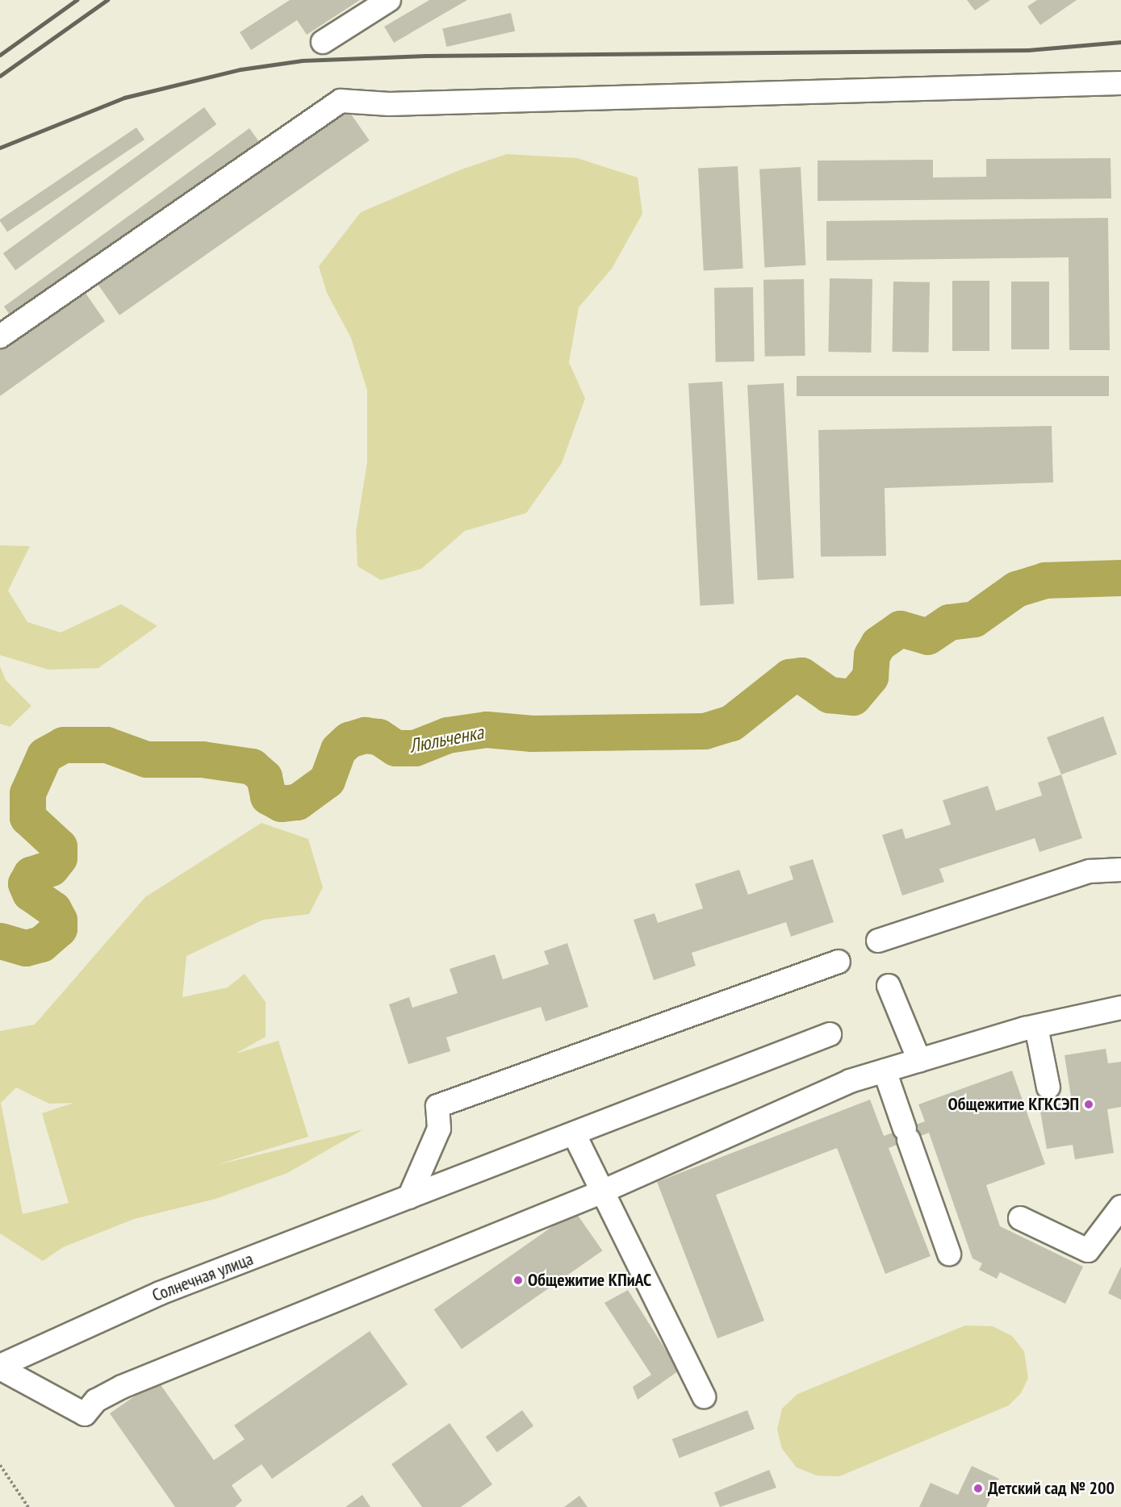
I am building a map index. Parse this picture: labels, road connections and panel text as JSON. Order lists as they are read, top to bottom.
{
  "streets": {
    "street": ["Солнечная улица"]
  },
  "water": ["Люльченка"],
  "places": ["Общежитие КГКСЭП", "Общежитие КПиАС", "Детский сад № 200"]
}
